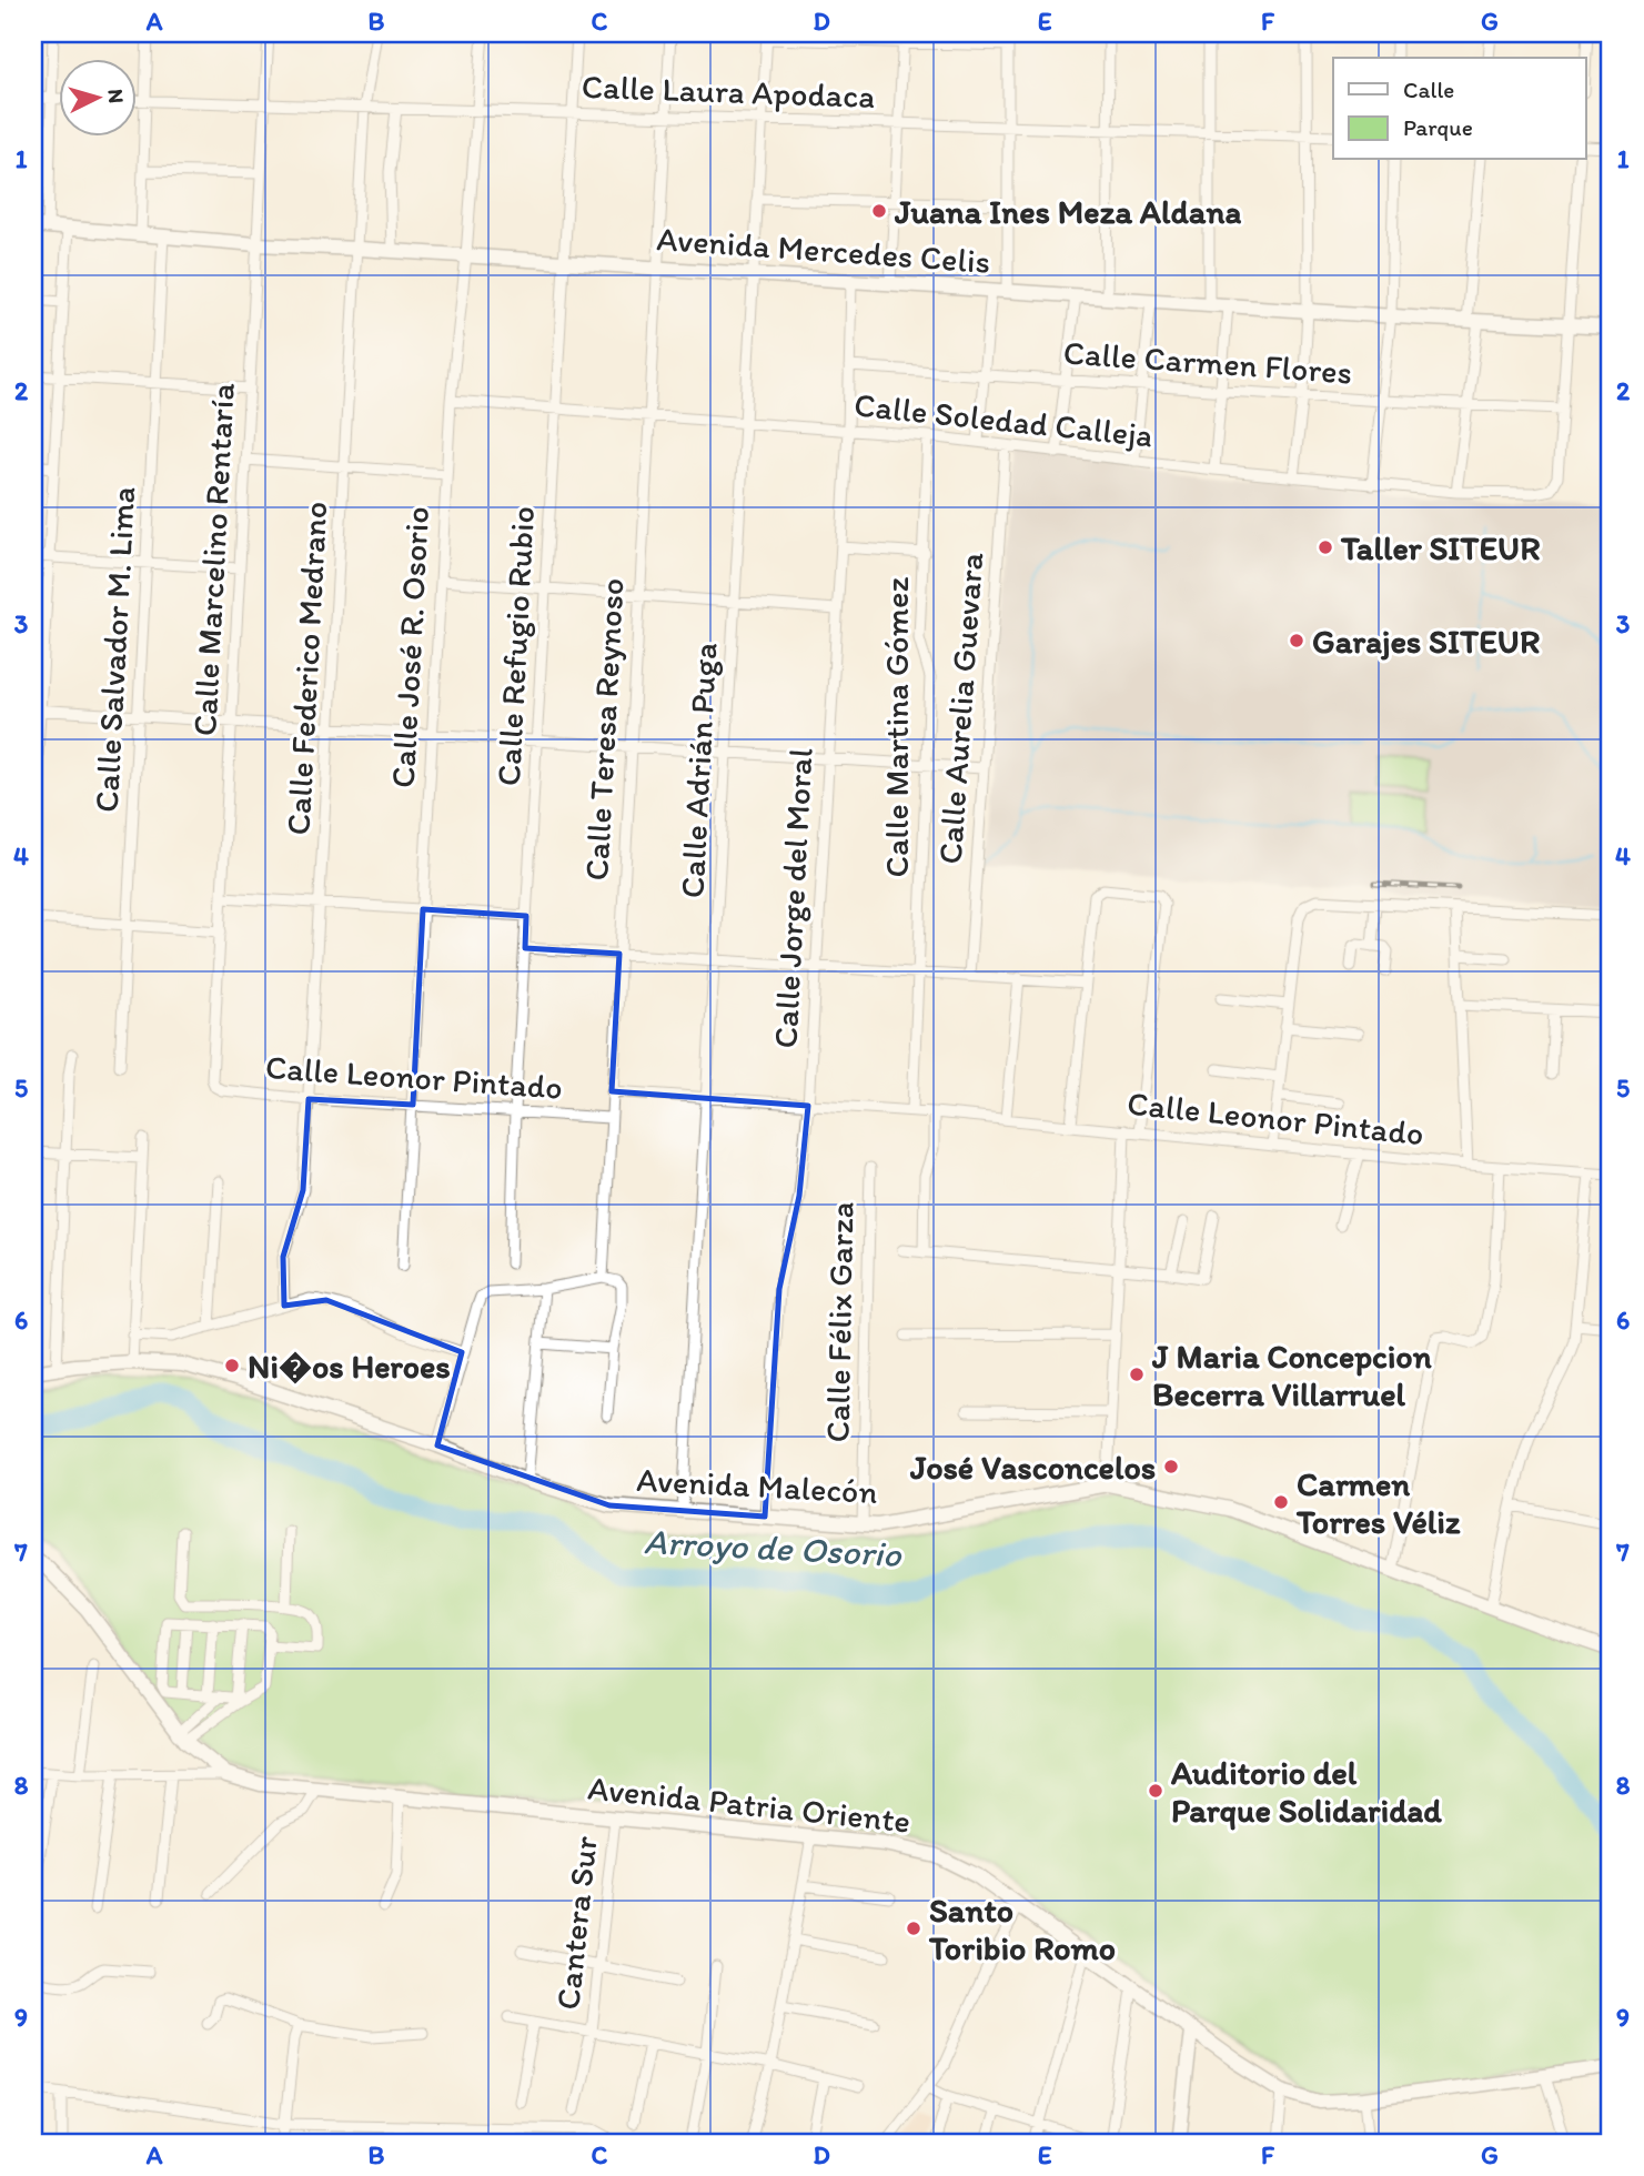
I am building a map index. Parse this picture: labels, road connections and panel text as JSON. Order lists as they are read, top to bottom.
{
  "streets": {
    "street": [
      "Calle Laura Apodaca",
      "Avenida Mercedes Celis",
      "Calle Carmen Flores",
      "Calle Soledad Calleja",
      "Calle Marcelino Rentaría",
      "Calle Refugio Rubio",
      "Calle José R. Osorio",
      "Calle Salvador M. Lima",
      "Calle Federico Medrano",
      "Calle Aurelia Guevara",
      "Calle Martina Gómez",
      "Calle Teresa Reynoso",
      "Calle Adrián Puga",
      "Calle Jorge del Moral",
      "Calle Leonor Pintado",
      "Calle Félix Garza",
      "Avenida Malecón",
      "Avenida Patria Oriente",
      "Cantera Sur"
    ]
  },
  "crossings": [
    ["Calle Laura Apodaca", "Calle Marcelino Rentaría"],
    ["Calle Laura Apodaca", "Calle Refugio Rubio"],
    ["Calle Laura Apodaca", "Calle José R. Osorio"],
    ["Calle Laura Apodaca", "Calle Federico Medrano"],
    ["Calle Laura Apodaca", "Calle Teresa Reynoso"],
    ["Calle Laura Apodaca", "Calle Adrián Puga"],
    ["Avenida Mercedes Celis", "Calle Marcelino Rentaría"],
    ["Avenida Mercedes Celis", "Calle Refugio Rubio"],
    ["Avenida Mercedes Celis", "Calle José R. Osorio"],
    ["Avenida Mercedes Celis", "Calle Salvador M. Lima"],
    ["Avenida Mercedes Celis", "Calle Federico Medrano"],
    ["Avenida Mercedes Celis", "Calle Teresa Reynoso"],
    ["Avenida Mercedes Celis", "Calle Adrián Puga"],
    ["Avenida Mercedes Celis", "Calle Jorge del Moral"],
    ["Calle Carmen Flores", "Calle Soledad Calleja"],
    ["Calle Carmen Flores", "Calle Jorge del Moral"],
    ["Calle Soledad Calleja", "Calle Refugio Rubio"],
    ["Calle Soledad Calleja", "Calle José R. Osorio"],
    ["Calle Soledad Calleja", "Calle Aurelia Guevara"],
    ["Calle Soledad Calleja", "Calle Martina Gómez"],
    ["Calle Soledad Calleja", "Calle Teresa Reynoso"],
    ["Calle Soledad Calleja", "Calle Adrián Puga"],
    ["Calle Soledad Calleja", "Calle Jorge del Moral"],
    ["Calle Marcelino Rentaría", "Calle Leonor Pintado"],
    ["Calle Refugio Rubio", "Calle Leonor Pintado"],
    ["Calle José R. Osorio", "Calle Leonor Pintado"],
    ["Calle Federico Medrano", "Calle Leonor Pintado"],
    ["Calle Martina Gómez", "Calle Leonor Pintado"],
    ["Calle Teresa Reynoso", "Calle Leonor Pintado"],
    ["Calle Adrián Puga", "Calle Leonor Pintado"],
    ["Calle Adrián Puga", "Avenida Malecón"],
    ["Calle Jorge del Moral", "Calle Leonor Pintado"],
    ["Calle Jorge del Moral", "Avenida Malecón"],
    ["Calle Félix Garza", "Avenida Malecón"],
    ["Avenida Patria Oriente", "Cantera Sur"]
  ],
  "water": ["Arroyo de Osorio"],
  "places": [
    "Juana Ines Meza Aldana",
    "Taller SITEUR",
    "Garajes SITEUR",
    "Ni�os Heroes",
    "J Maria Concepcion Becerra Villarruel",
    "José Vasconcelos",
    "Carmen Torres Véliz",
    "Auditorio del Parque Solidaridad",
    "Santo Toribio Romo"
  ],
  "legend": ["Calle", "Parque"],
  "north": "right",
  "grid": {
    "columns": [
      "A",
      "B",
      "C",
      "D",
      "E",
      "F",
      "G"
    ],
    "rows": [
      "1",
      "2",
      "3",
      "4",
      "5",
      "6",
      "7",
      "8",
      "9"
    ]
  }
}
